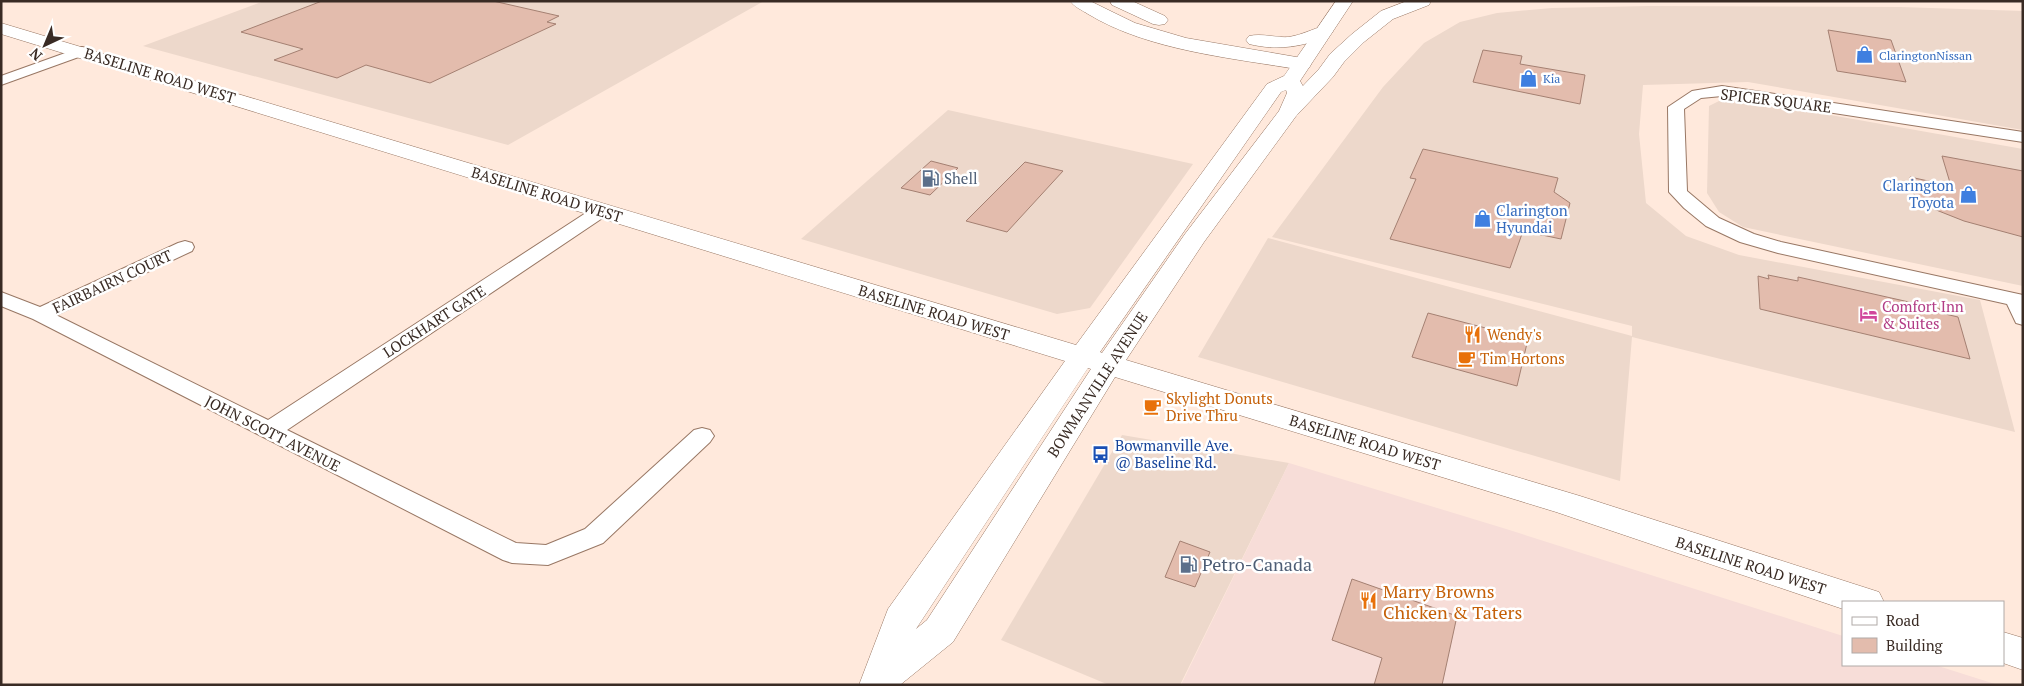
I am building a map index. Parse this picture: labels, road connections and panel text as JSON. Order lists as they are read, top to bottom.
{
  "streets": {
    "main road": ["BASELINE ROAD WEST", "BOWMANVILLE AVENUE"],
    "street": [
      "SPICER SQUARE",
      "FAIRBAIRN COURT",
      "LOCKHART GATE",
      "JOHN SCOTT AVENUE"
    ]
  },
  "crossings": [
    ["BASELINE ROAD WEST", "LOCKHART GATE"],
    ["BASELINE ROAD WEST", "BOWMANVILLE AVENUE"],
    ["FAIRBAIRN COURT", "JOHN SCOTT AVENUE"],
    ["LOCKHART GATE", "JOHN SCOTT AVENUE"]
  ],
  "places": {
    "shop": [
      "ClaringtonNissan",
      "Kia",
      "Clarington Toyota",
      "Clarington Hyundai"
    ],
    "fuel station": ["Shell", "Petro-Canada"],
    "hotel": ["Comfort Inn & Suites"],
    "restaurant": ["Wendy's", "Marry Browns Chicken & Taters"],
    "cafe": ["Tim Hortons", "Skylight Donuts Drive Thru"],
    "bus stop": ["Bowmanville Ave. @ Baseline Rd."]
  },
  "legend": ["Road", "Building"],
  "north": "bottom left"
}
